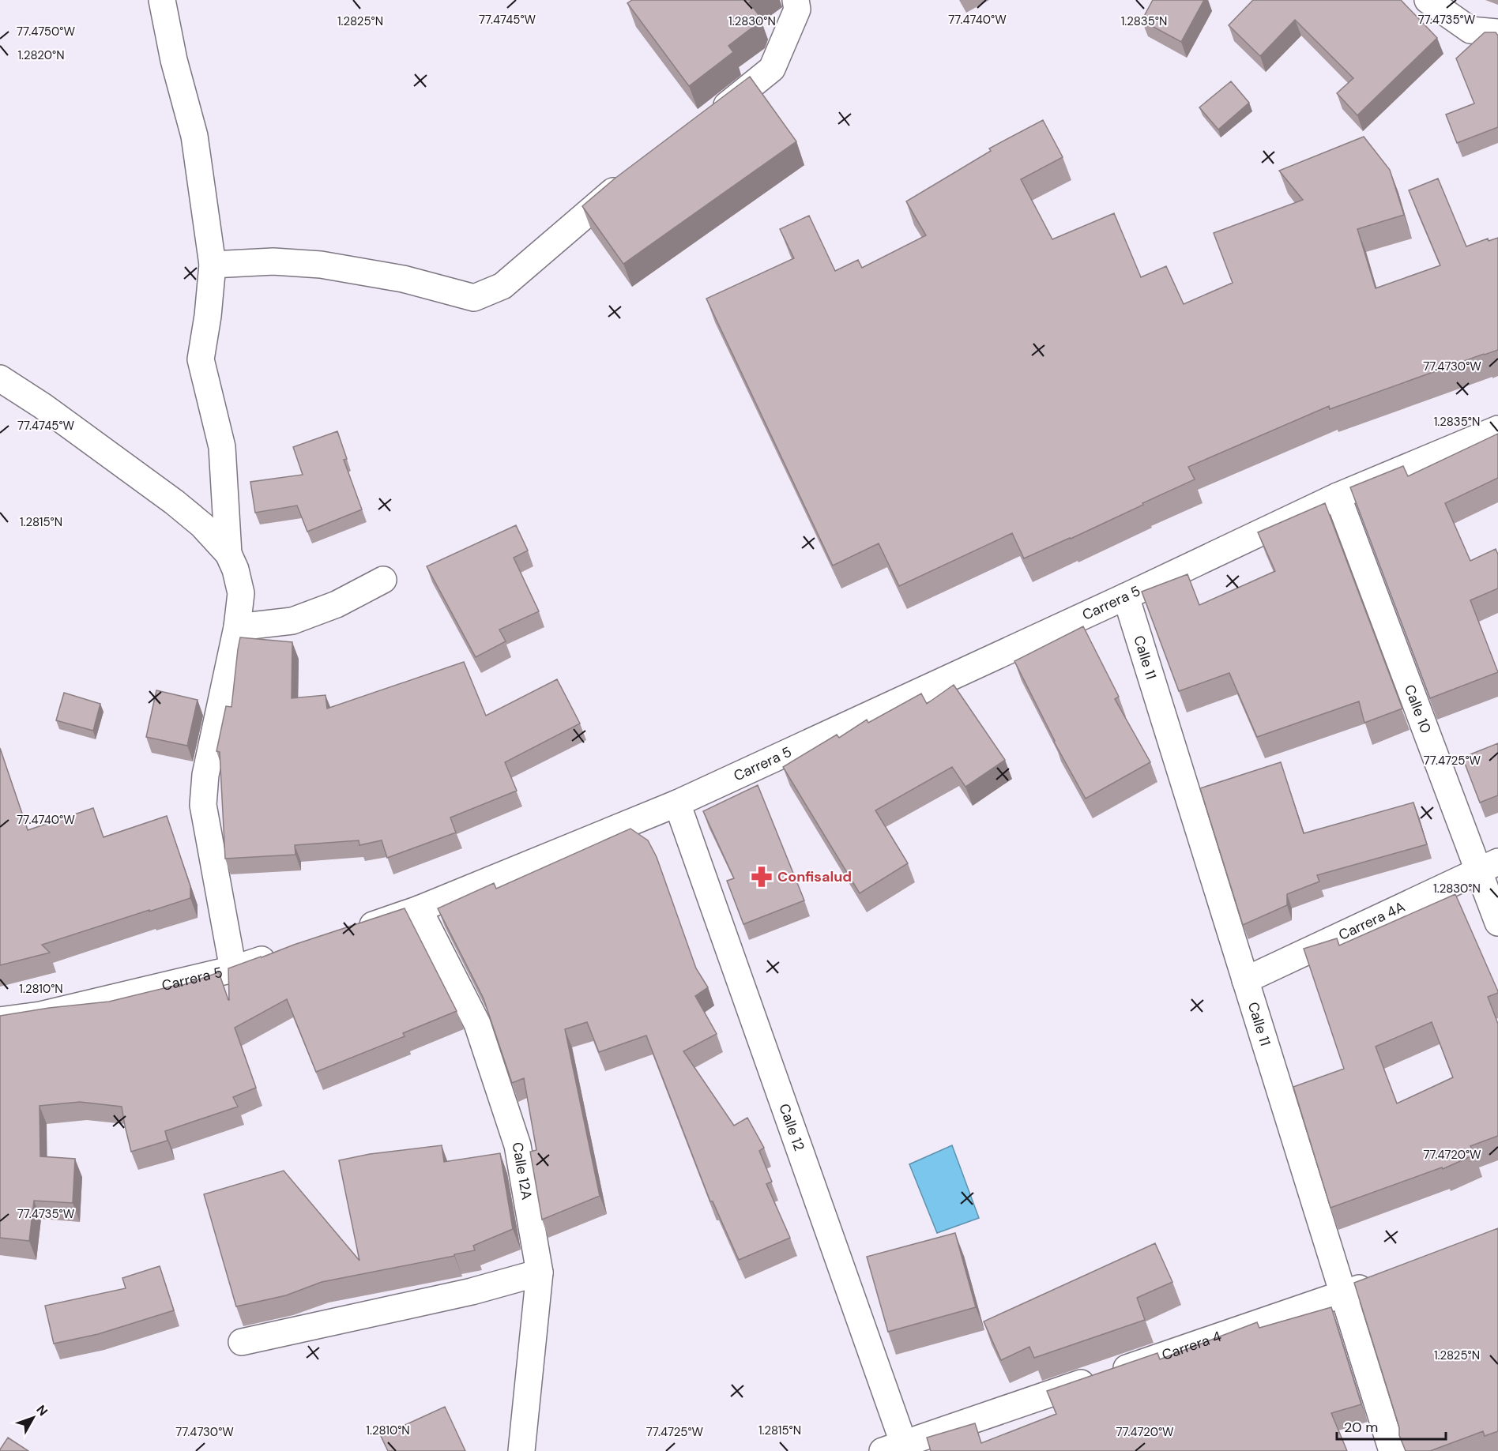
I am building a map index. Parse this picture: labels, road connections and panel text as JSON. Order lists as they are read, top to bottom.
{
  "streets": {
    "street": [
      "Carrera 5",
      "Calle 11",
      "Calle 10",
      "Carrera 4A",
      "Calle 12",
      "Calle 12A",
      "Carrera 4"
    ]
  },
  "crossings": [
    ["Carrera 5", "Calle 11"],
    ["Carrera 5", "Calle 10"],
    ["Carrera 5", "Calle 12"],
    ["Carrera 5", "Calle 12A"],
    ["Calle 11", "Carrera 4A"],
    ["Calle 11", "Carrera 4"],
    ["Calle 10", "Carrera 4A"],
    ["Calle 12", "Carrera 4"]
  ],
  "places": {
    "pharmacy": ["Confisalud"]
  },
  "scale_bar": "20 m",
  "north": "top right",
  "coordinates": [
    "77.4745°W",
    "77.4740°W",
    "77.4735°W",
    "1.2825°N",
    "1.2830°N",
    "1.2835°N",
    "77.4750°W",
    "1.2820°N",
    "77.4730°W",
    "1.2815°N",
    "77.4725°W",
    "1.2810°N",
    "77.4720°W"
  ]
}
